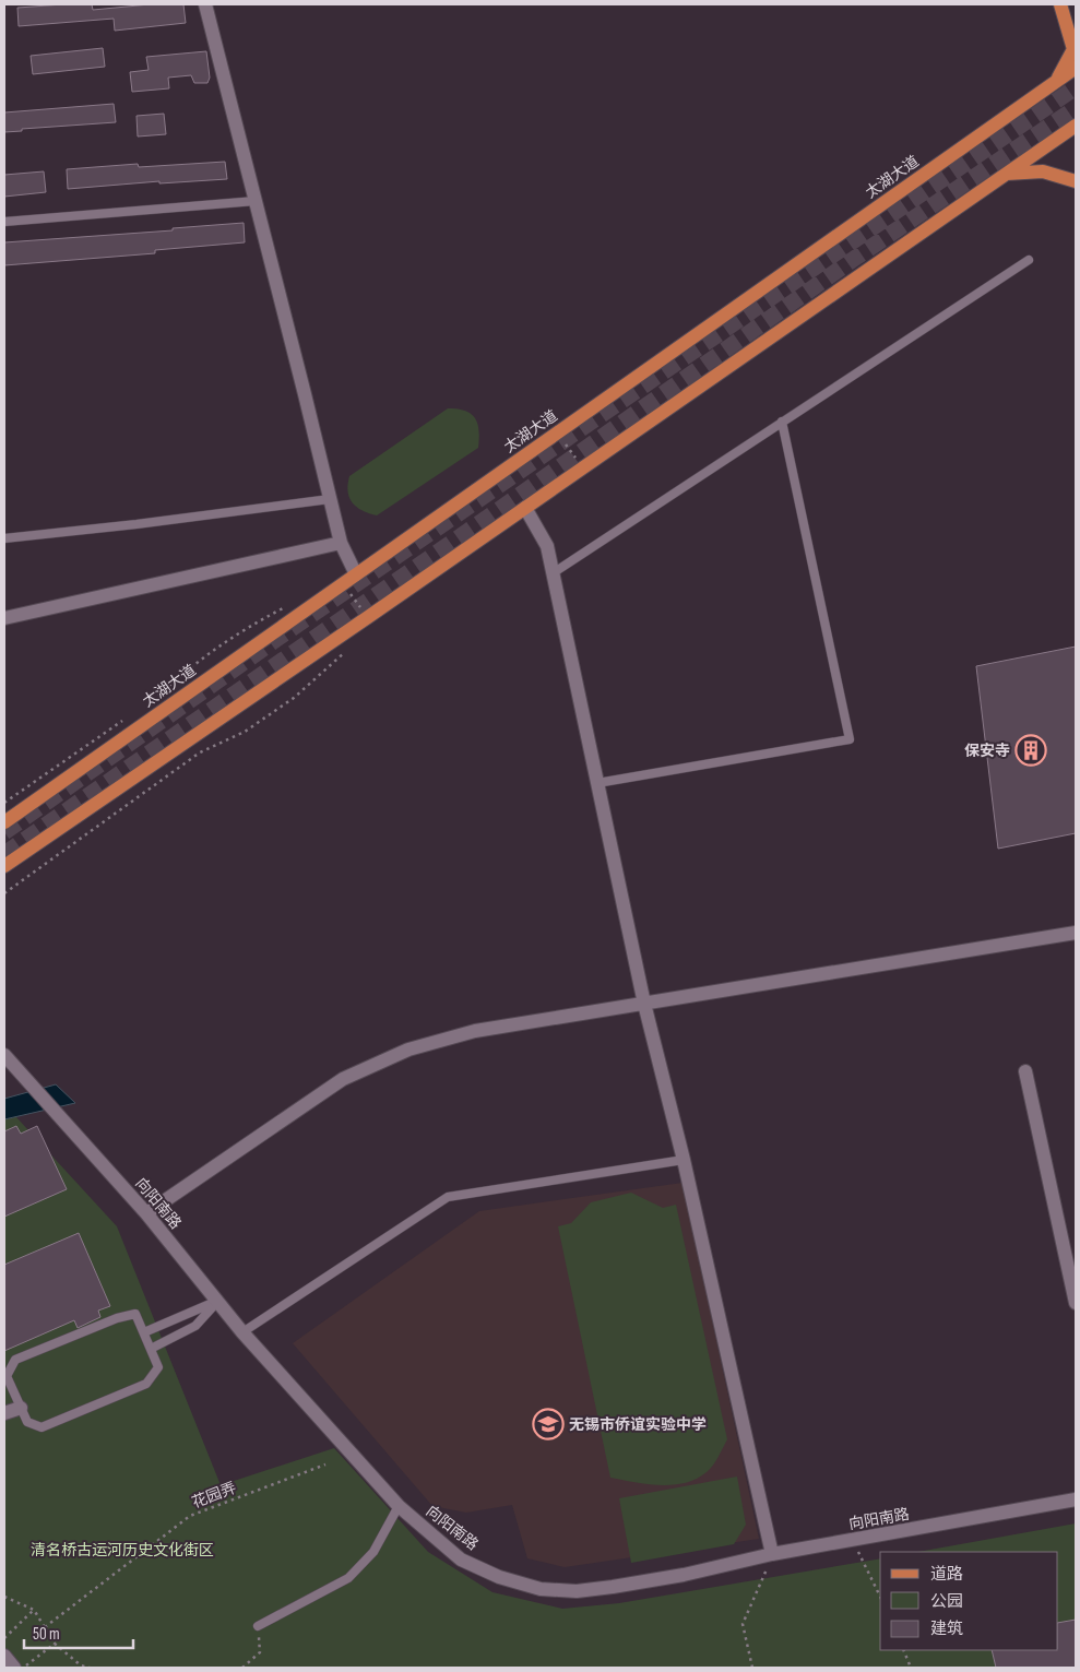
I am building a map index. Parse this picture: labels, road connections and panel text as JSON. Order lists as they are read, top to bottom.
{
  "streets": {
    "main road": ["太湖大道"],
    "street": ["向阳南路"],
    "path": ["花园弄"]
  },
  "parks": ["清名桥古运河历史文化街区"],
  "places": {
    "building": ["保安寺"],
    "school or university": ["无锡市侨谊实验中学"]
  },
  "legend": ["道路", "公园", "建筑"],
  "scale_bar": "50 m"
}
